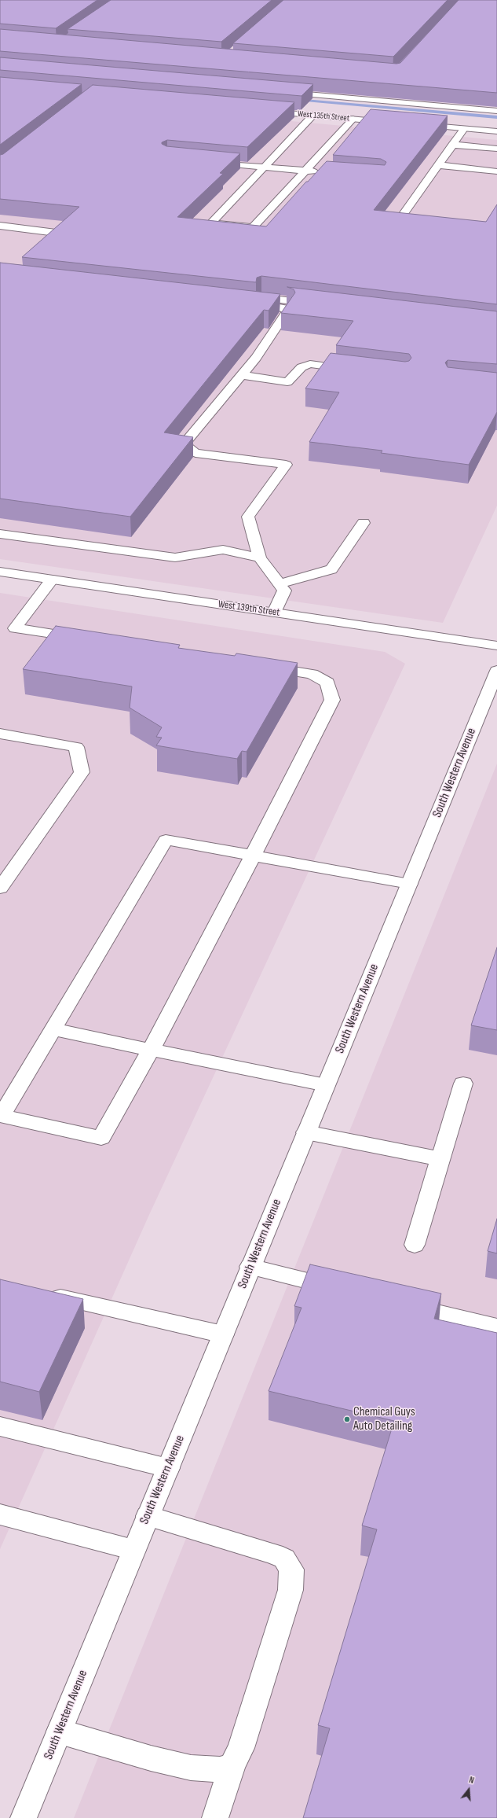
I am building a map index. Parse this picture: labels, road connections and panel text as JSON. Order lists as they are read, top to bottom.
{
  "streets": {
    "main road": ["West 135th Street", "West 139th Street", "South Western Avenue"]
  },
  "places": ["Chemical Guys Auto Detailing"],
  "north": "top"
}
